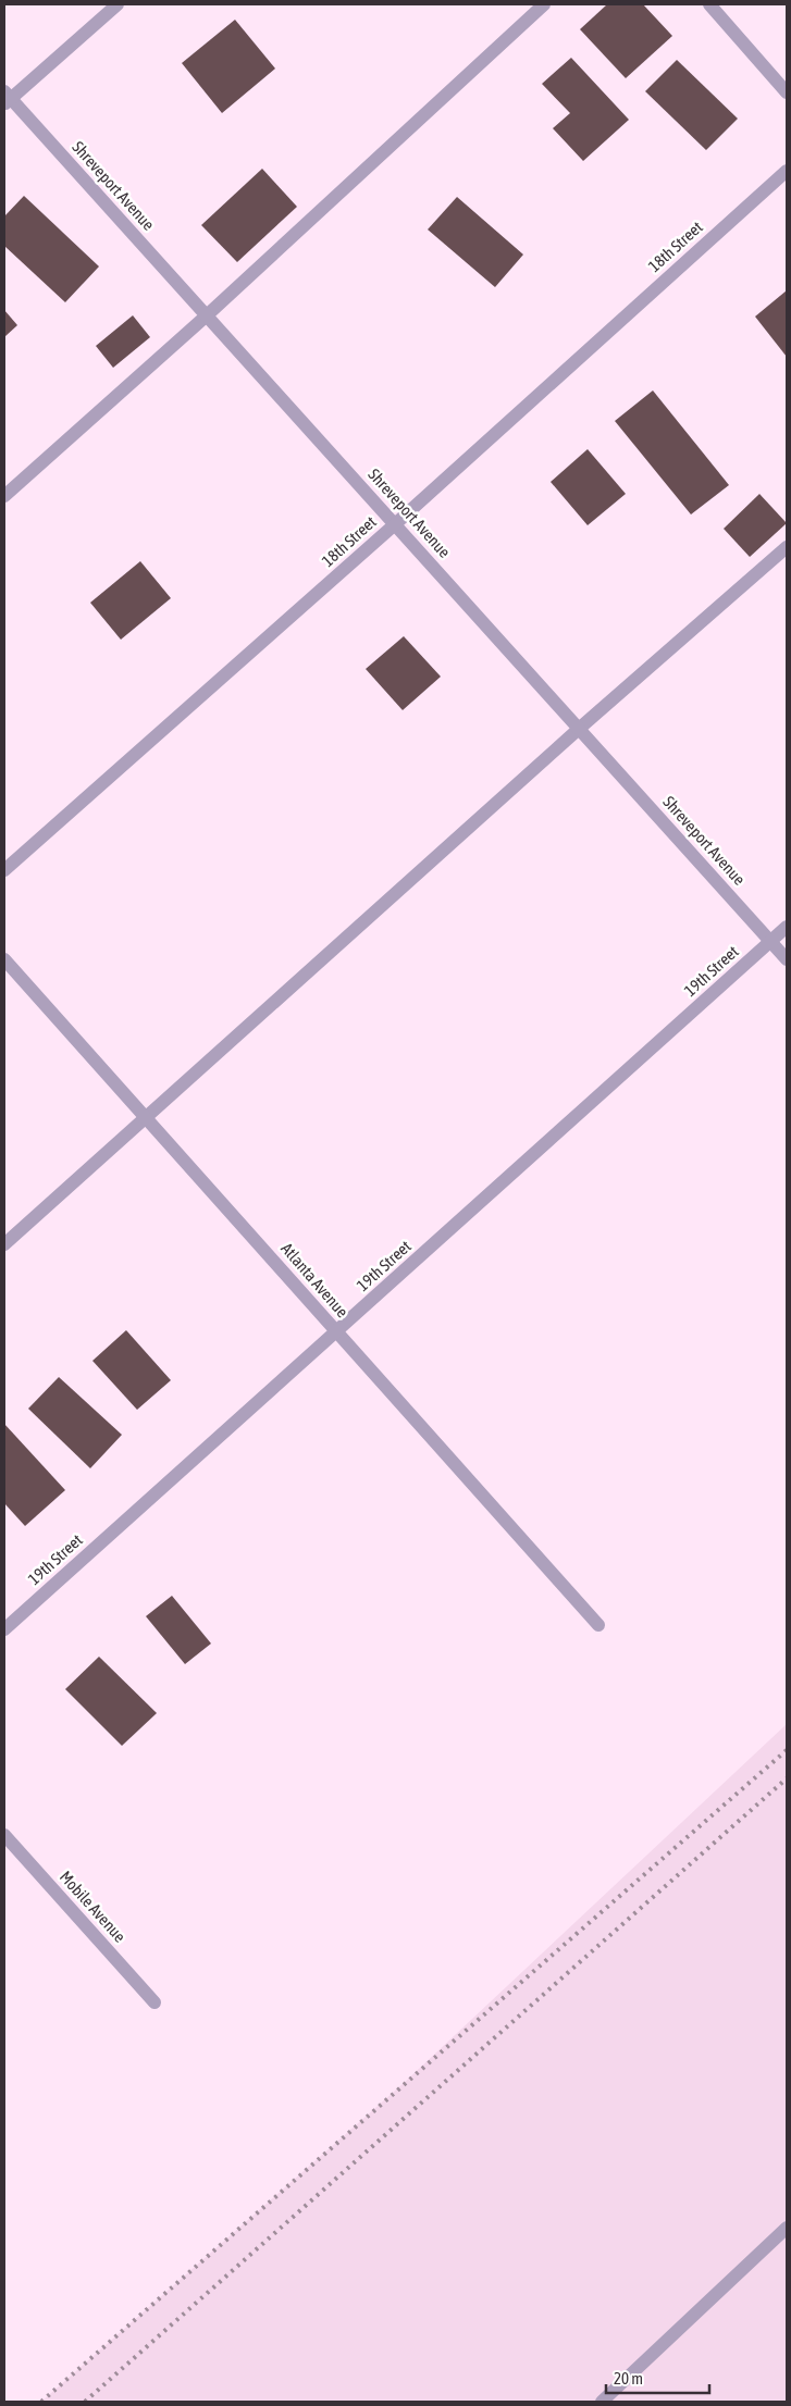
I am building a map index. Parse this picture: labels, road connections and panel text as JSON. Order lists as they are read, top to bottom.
{
  "streets": {
    "street": [
      "Shreveport Avenue",
      "18th Street",
      "19th Street",
      "Atlanta Avenue",
      "Mobile Avenue"
    ]
  },
  "crossings": [
    ["Shreveport Avenue", "18th Street"],
    ["Shreveport Avenue", "19th Street"],
    ["19th Street", "Atlanta Avenue"]
  ],
  "scale_bar": "20 m"
}
